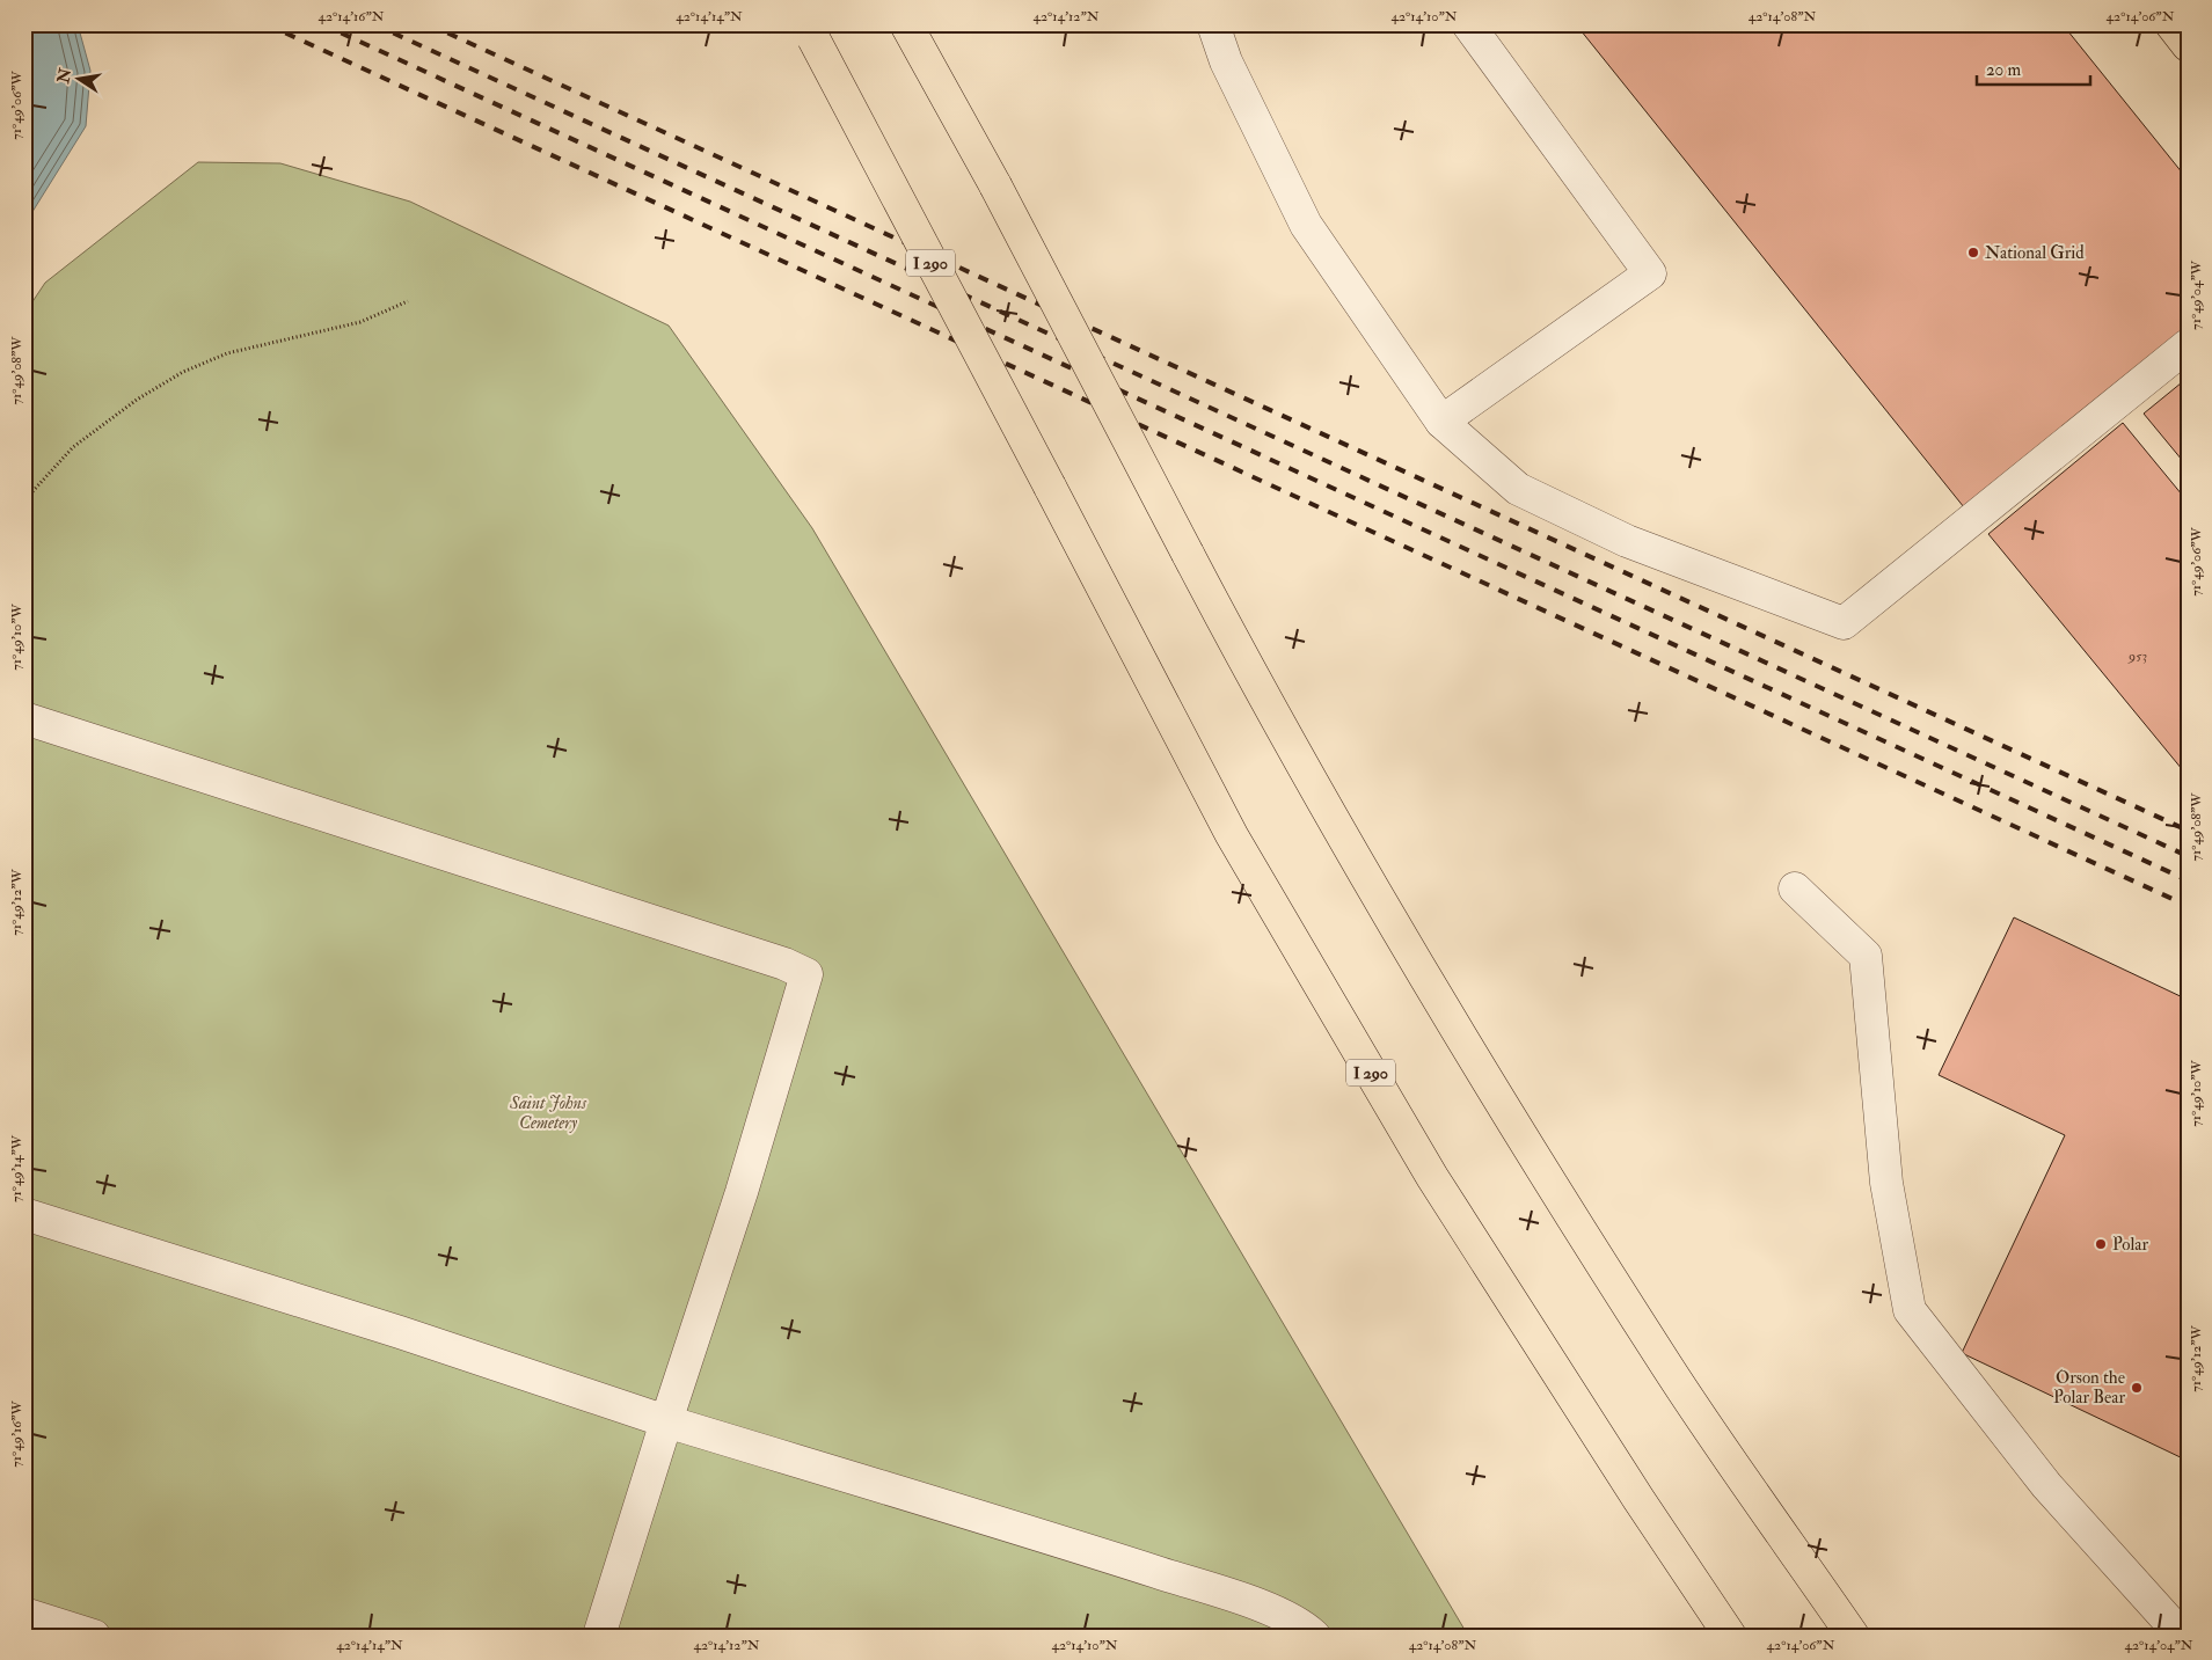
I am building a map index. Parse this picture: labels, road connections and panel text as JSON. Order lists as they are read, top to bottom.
{
  "streets": {
    "main road": ["I 290"]
  },
  "parks": ["Saint Johns Cemetery"],
  "places": ["National Grid", "Polar", "Orson the Polar Bear"],
  "house_numbers": ["953"],
  "scale_bar": "20 m",
  "north": "left",
  "coordinates": [
    "42°14'16\"N",
    "42°14'14\"N",
    "42°14'12\"N",
    "42°14'10\"N",
    "42°14'08\"N",
    "42°14'06\"N",
    "71°49'06\"W",
    "71°49'04\"W",
    "71°49'08\"W",
    "71°49'10\"W",
    "71°49'12\"W",
    "71°49'14\"W",
    "71°49'16\"W",
    "42°14'04\"N"
  ]
}
